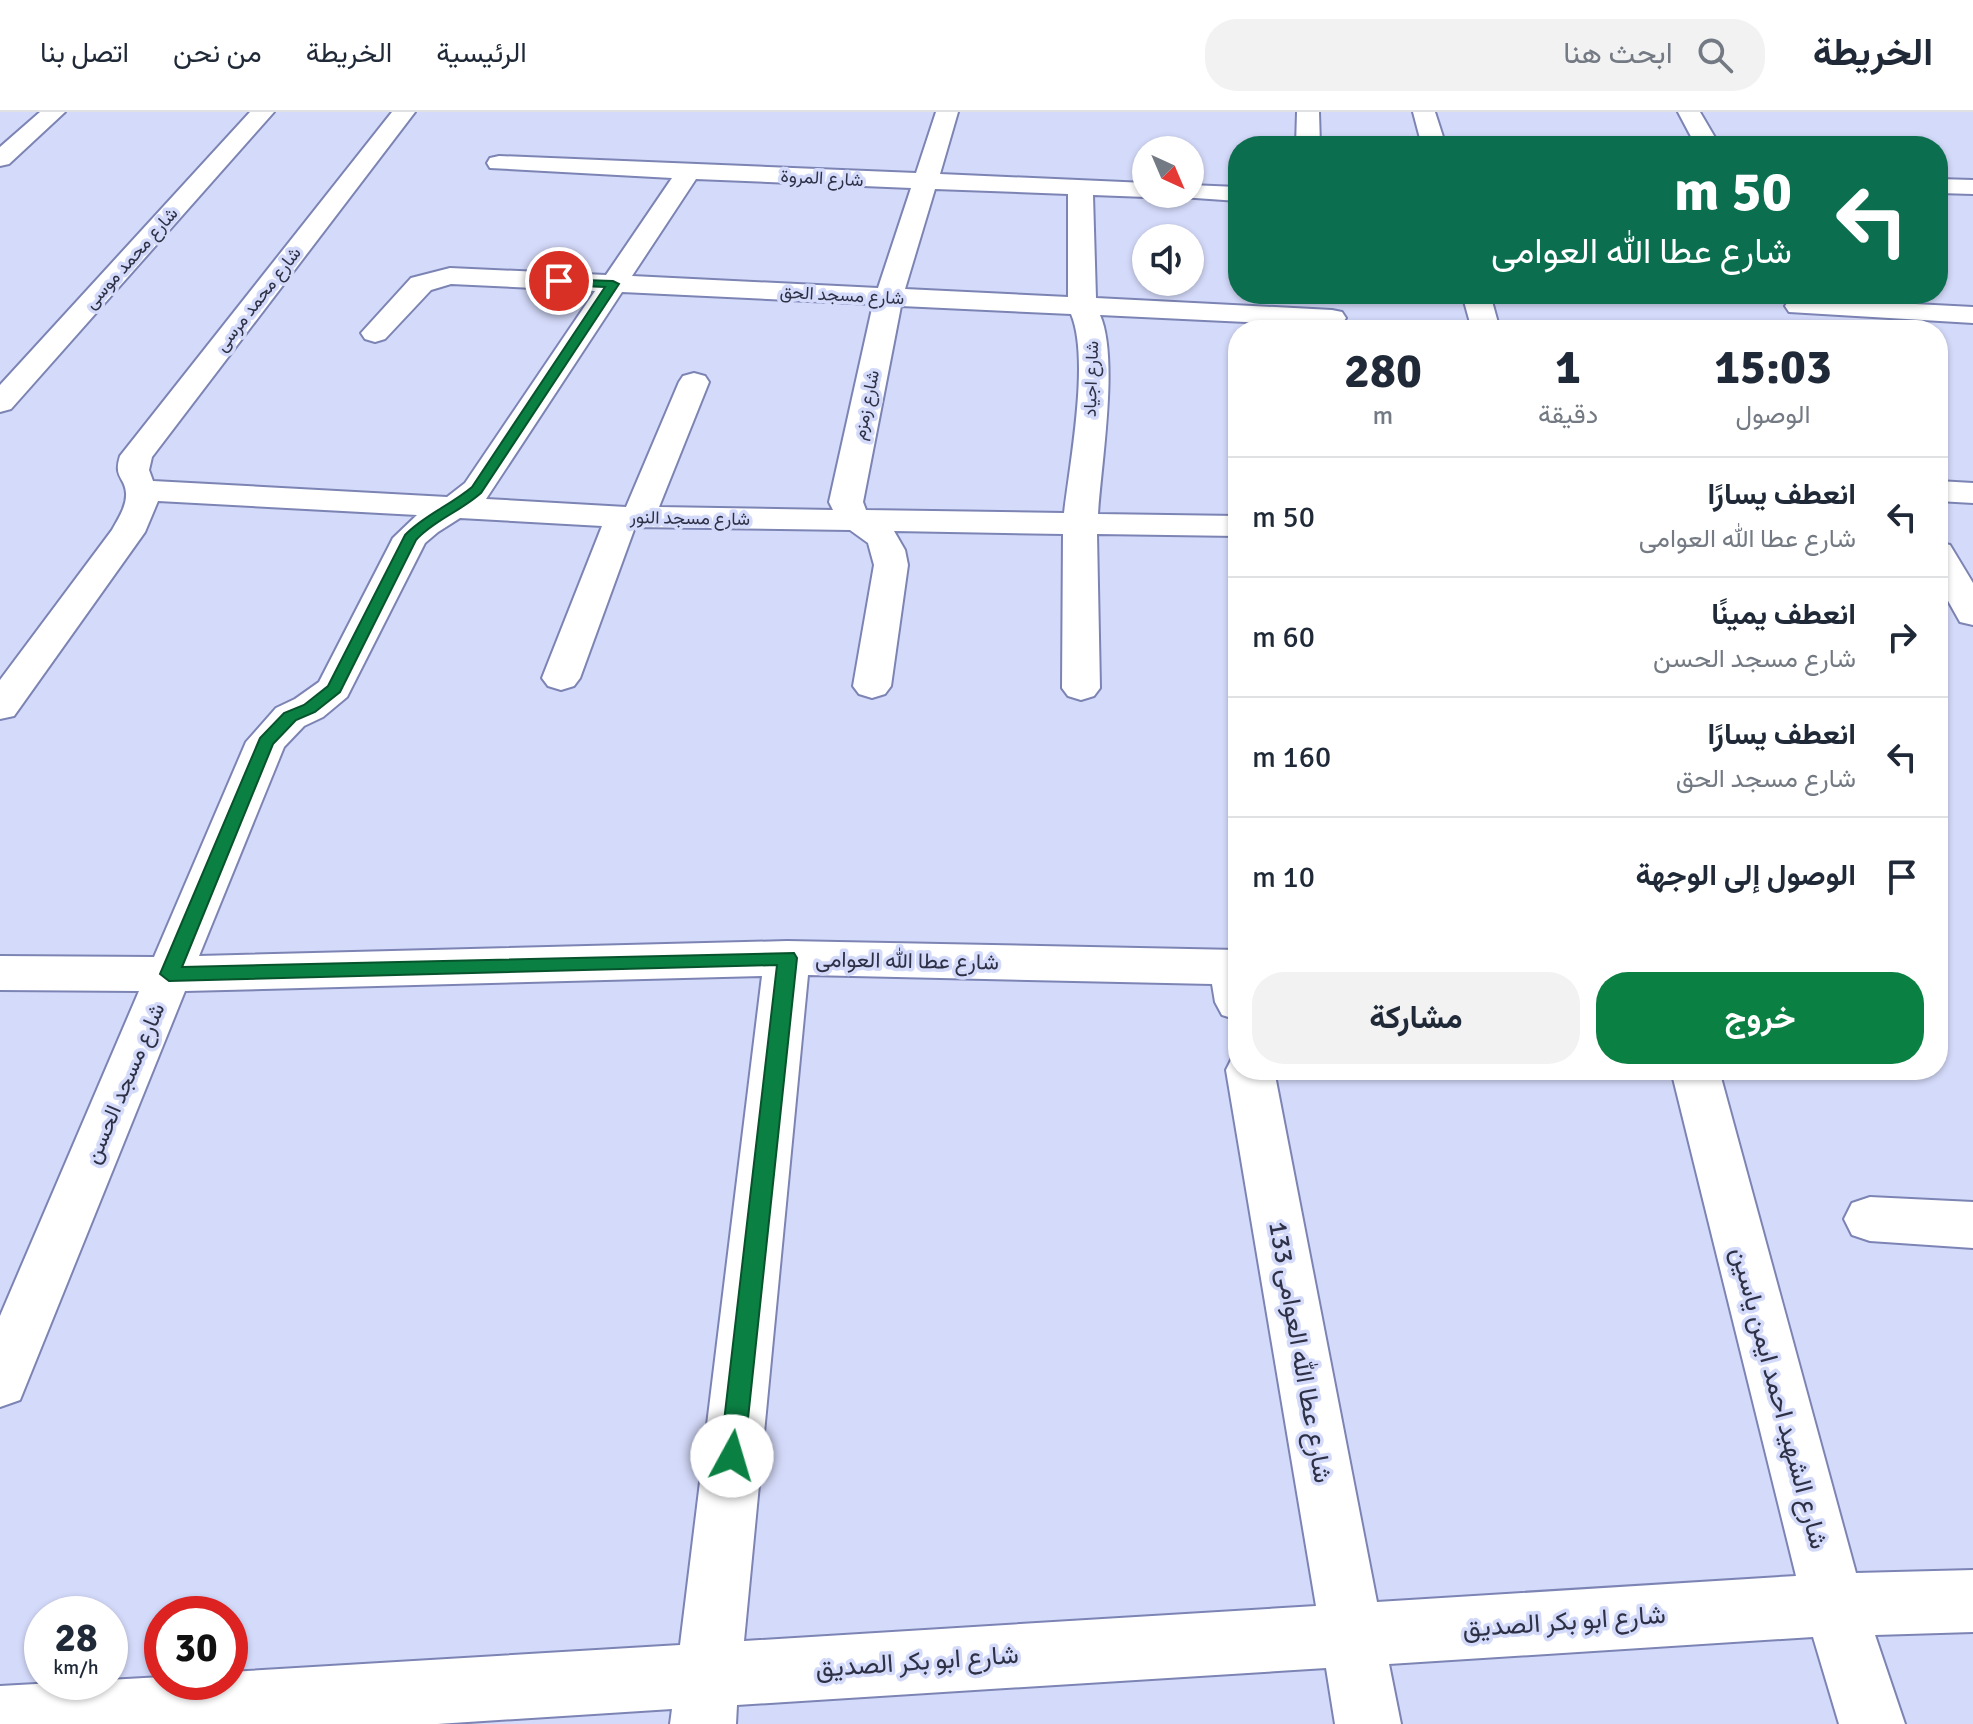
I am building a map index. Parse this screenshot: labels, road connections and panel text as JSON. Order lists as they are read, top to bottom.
{
  "streets": {
    "street": [
      "شارع المروة",
      "شارع محمد موسى",
      "شارع مسجد الحق",
      "شارع محمد مرسى",
      "شارع اجياد",
      "شارع زمزم",
      "شارع مسجد النور",
      "شارع عطا الله العوامى",
      "شارع مسجد الحسن",
      "شارع عطا الله العوامى 133",
      "شارع الشهيد احمد ايمن ياسين",
      "شارع ابو بكر الصديق"
    ]
  },
  "crossings": [
    ["شارع المروة", "شارع اجياد"],
    ["شارع المروة", "شارع زمزم"],
    ["شارع المروة", "شارع مسجد الحسن"],
    ["شارع مسجد الحق", "شارع اجياد"],
    ["شارع مسجد الحق", "شارع زمزم"],
    ["شارع مسجد الحق", "شارع مسجد الحسن"],
    ["شارع محمد مرسى", "شارع مسجد النور"],
    ["شارع اجياد", "شارع مسجد النور"],
    ["شارع زمزم", "شارع مسجد النور"],
    ["شارع مسجد النور", "شارع مسجد الحسن"],
    ["شارع عطا الله العوامى", "شارع مسجد الحسن"],
    ["شارع عطا الله العوامى 133", "شارع ابو بكر الصديق"],
    ["شارع الشهيد احمد ايمن ياسين", "شارع ابو بكر الصديق"]
  ],
  "north": "bottom right",
  "page": {
    "header": "الخريطة",
    "search": "ابحث هنا",
    "nav": [
      "الرئيسية",
      "الخريطة",
      "من نحن",
      "اتصل بنا"
    ],
    "turn": ["50 m", "شارع عطا الله العوامى"],
    "eta": [
      "15:03",
      "الوصول",
      "1",
      "دقيقة",
      "280",
      "m"
    ],
    "list": [
      {
        "name": "انعطف يسارًا",
        "note": "شارع عطا الله العوامى",
        "value": "50 m"
      },
      {
        "name": "انعطف يمينًا",
        "note": "شارع مسجد الحسن",
        "value": "60 m"
      },
      {
        "name": "انعطف يسارًا",
        "note": "شارع مسجد الحق",
        "value": "160 m"
      },
      {
        "name": "الوصول إلى الوجهة",
        "value": "10 m"
      }
    ],
    "buttons": ["خروج", "مشاركة"],
    "speed": "28 km/h",
    "limit": "30"
  }
}
